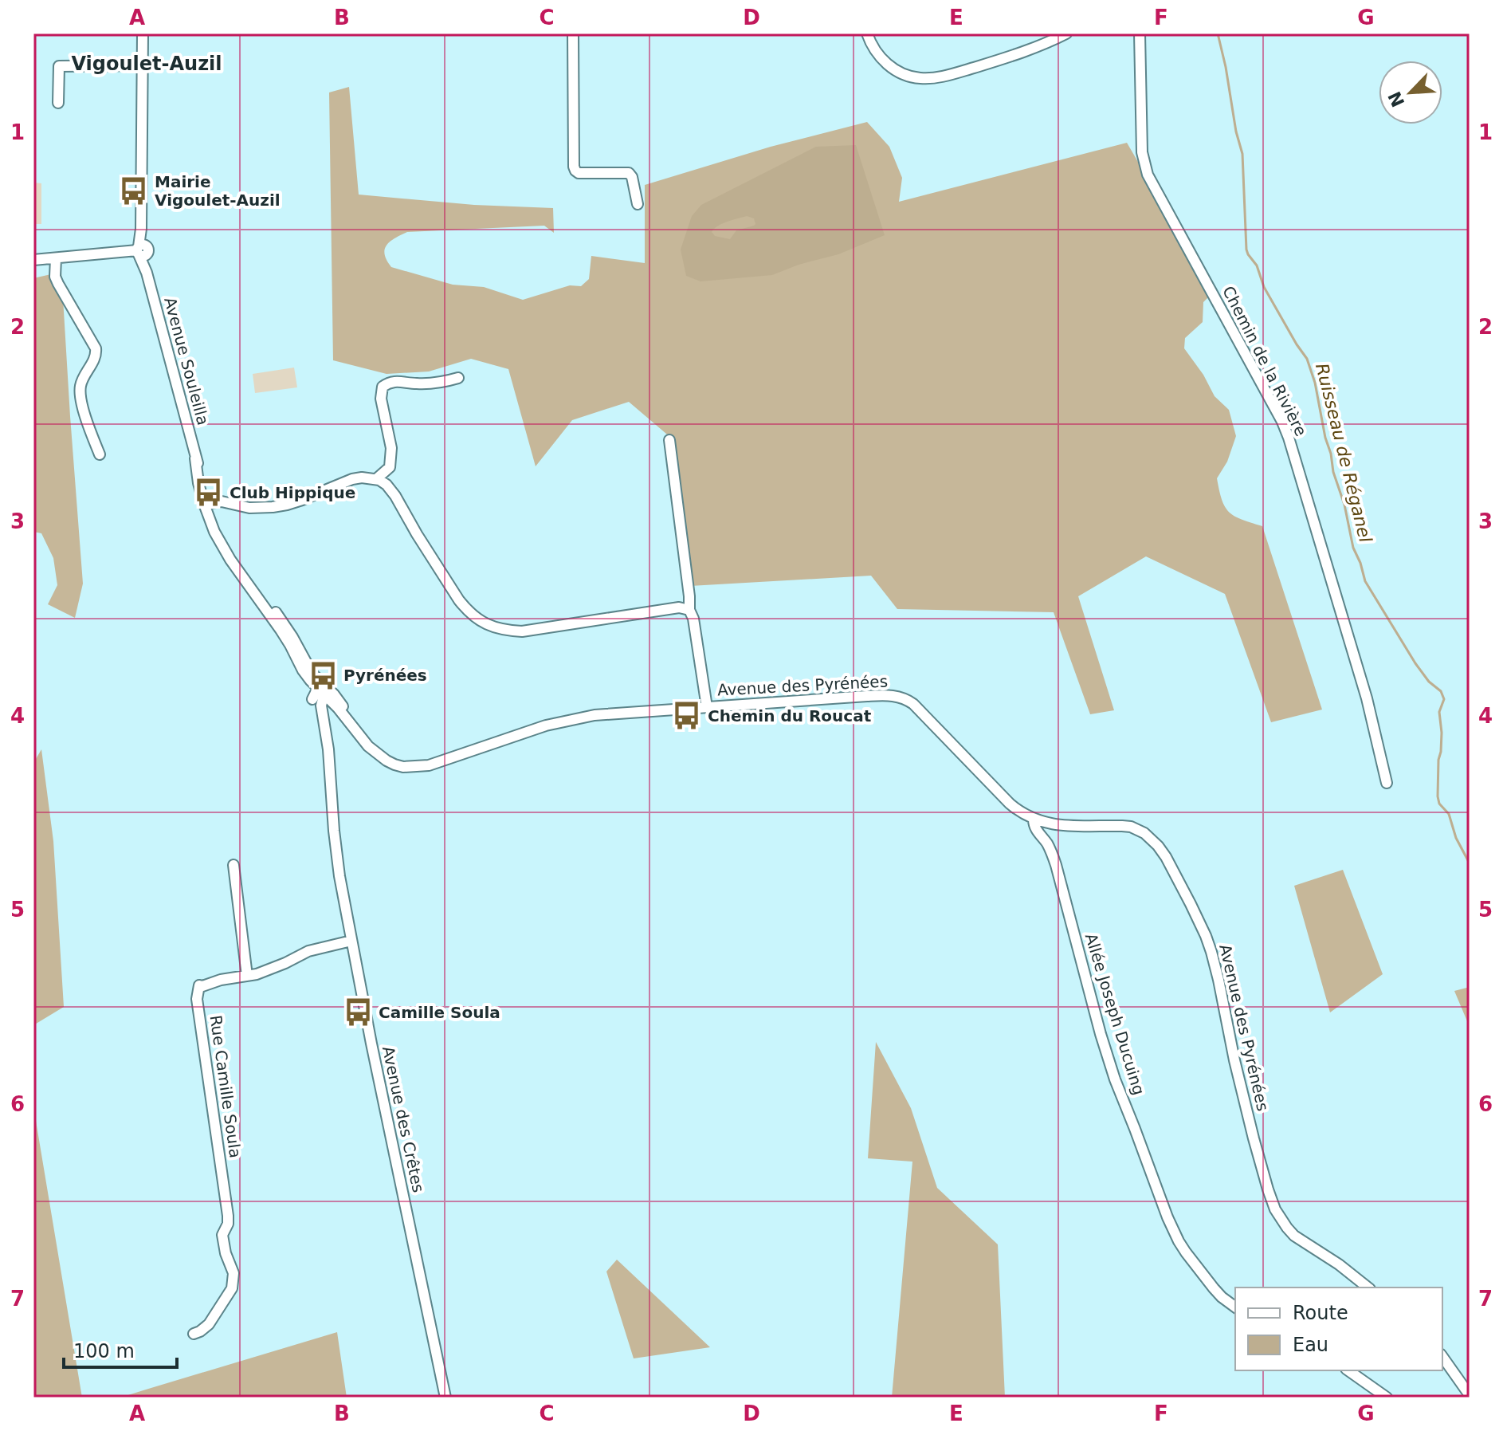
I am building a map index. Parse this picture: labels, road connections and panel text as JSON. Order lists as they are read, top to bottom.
{
  "streets": {
    "street": [
      "Avenue Souleilla",
      "Chemin de la Rivière",
      "Avenue des Pyrénées",
      "Allée Joseph Ducuing",
      "Rue Camille Soula",
      "Avenue des Crêtes"
    ]
  },
  "crossings": [
    ["Avenue Souleilla", "Avenue des Pyrénées"],
    ["Avenue des Pyrénées", "Allée Joseph Ducuing"],
    ["Avenue des Pyrénées", "Avenue des Crêtes"],
    ["Rue Camille Soula", "Avenue des Crêtes"]
  ],
  "districts": ["Vigoulet-Auzil"],
  "water": ["Ruisseau de Réganel"],
  "places": {
    "bus stop": [
      "Mairie Vigoulet-Auzil",
      "Club Hippique",
      "Pyrénées",
      "Chemin du Roucat",
      "Camille Soula"
    ]
  },
  "legend": ["Route", "Eau"],
  "scale_bar": "100 m",
  "north": "bottom left",
  "grid": {
    "columns": [
      "A",
      "B",
      "C",
      "D",
      "E",
      "F",
      "G"
    ],
    "rows": [
      "1",
      "2",
      "3",
      "4",
      "5",
      "6",
      "7"
    ]
  }
}
